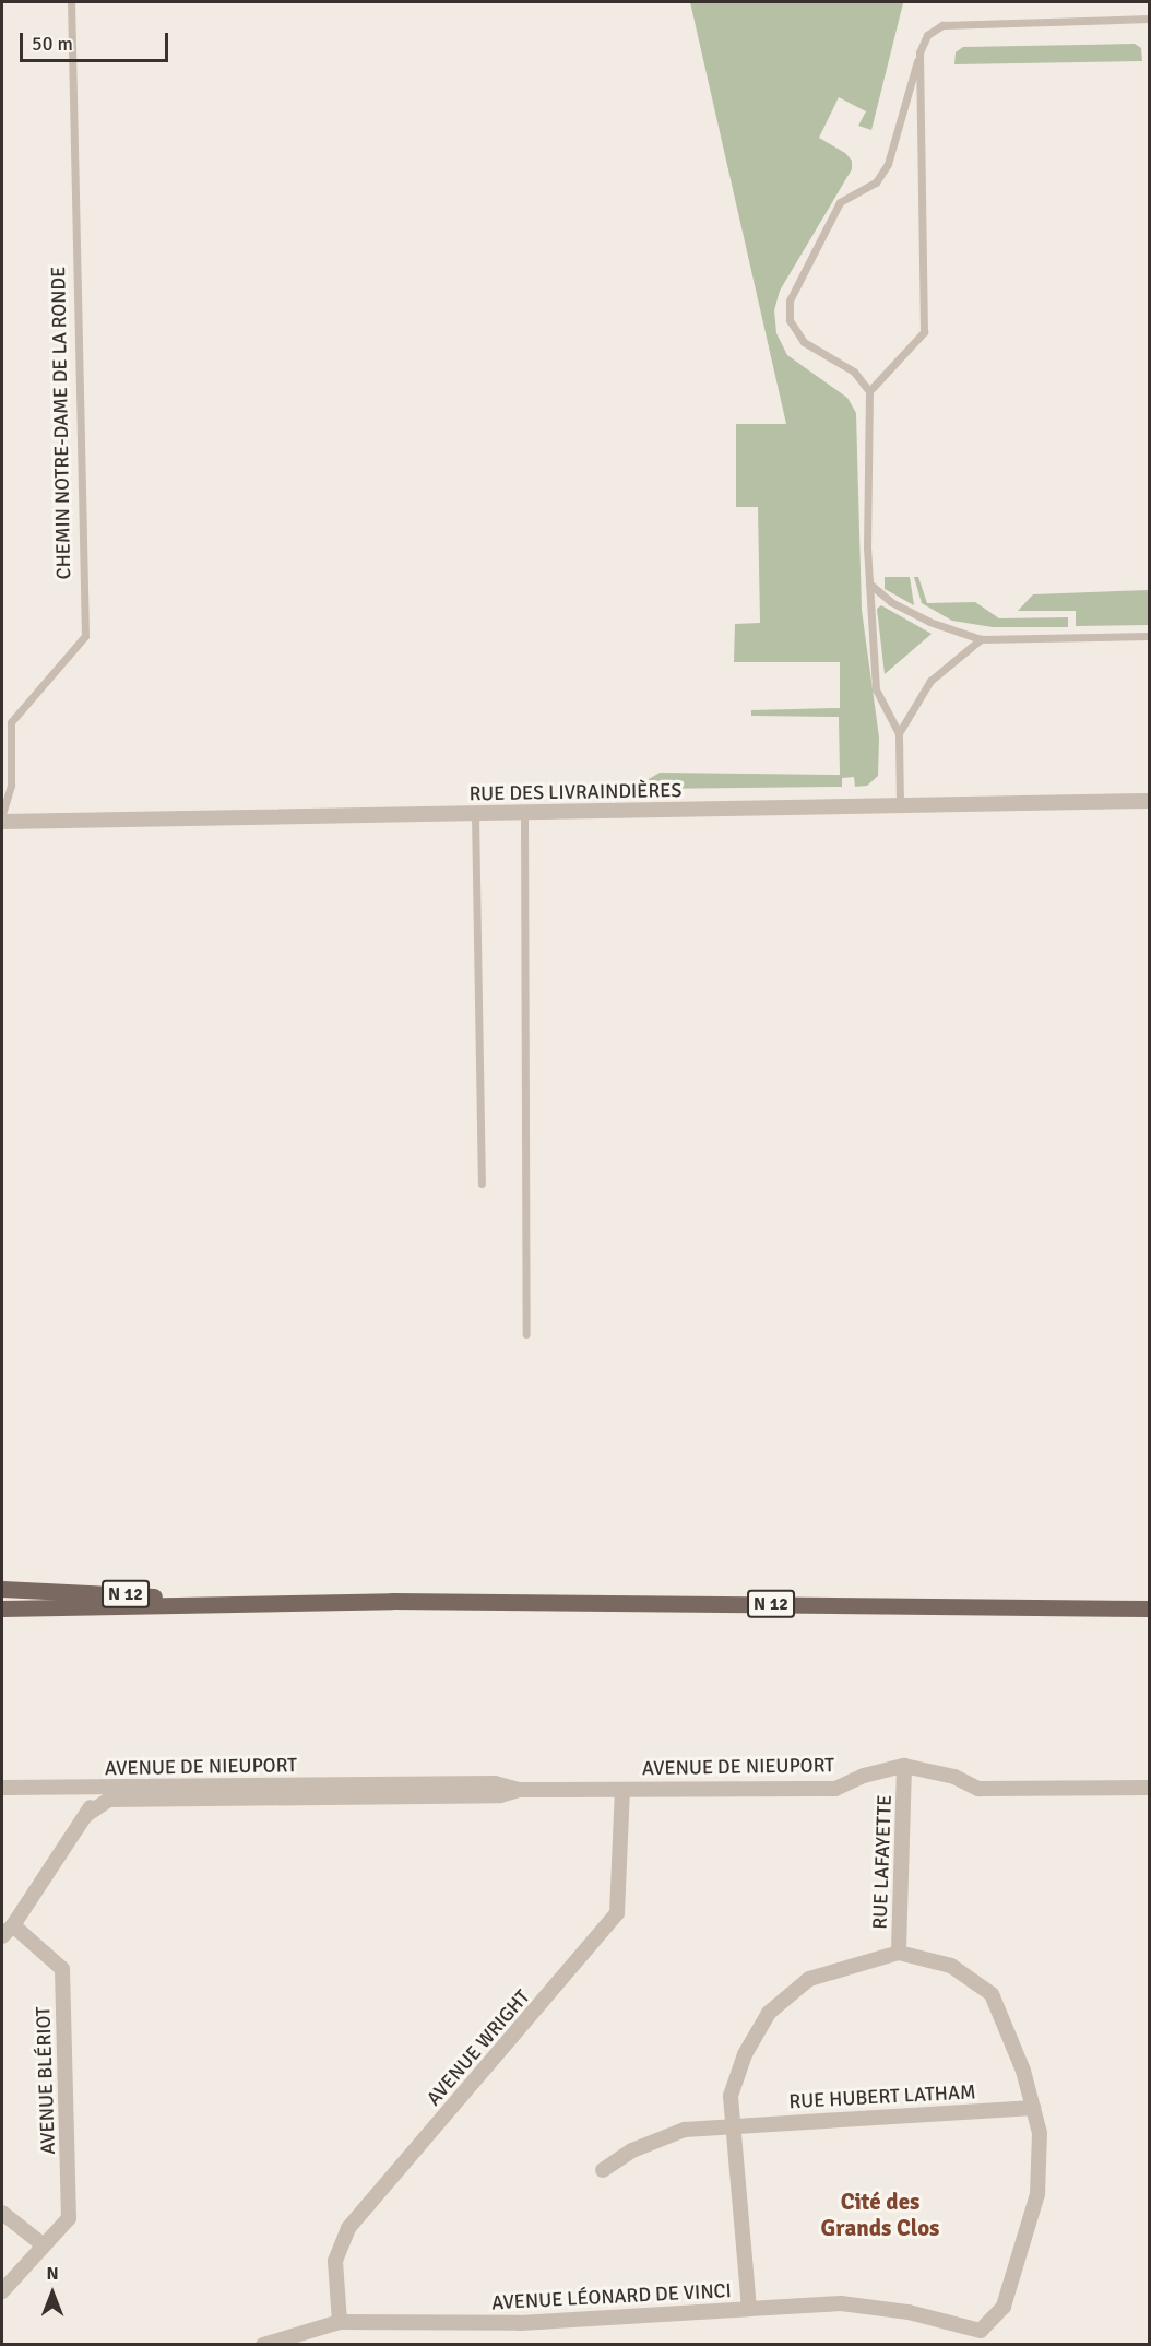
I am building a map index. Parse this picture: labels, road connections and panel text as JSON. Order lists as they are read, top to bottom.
{
  "streets": {
    "main road": ["N 12"],
    "street": [
      "RUE DES LIVRAINDIÈRES",
      "AVENUE DE NIEUPORT",
      "RUE LAFAYETTE",
      "AVENUE WRIGHT",
      "AVENUE BLÉRIOT",
      "RUE HUBERT LATHAM",
      "AVENUE LÉONARD DE VINCI"
    ],
    "lane": ["CHEMIN NOTRE-DAME DE LA RONDE"]
  },
  "crossings": [
    ["AVENUE DE NIEUPORT", "RUE LAFAYETTE"],
    ["AVENUE DE NIEUPORT", "AVENUE WRIGHT"],
    ["RUE LAFAYETTE", "RUE HUBERT LATHAM"],
    ["RUE LAFAYETTE", "AVENUE LÉONARD DE VINCI"],
    ["AVENUE WRIGHT", "AVENUE LÉONARD DE VINCI"],
    ["RUE HUBERT LATHAM", "AVENUE LÉONARD DE VINCI"]
  ],
  "districts": ["Cité des Grands Clos"],
  "scale_bar": "50 m",
  "north": "top"
}
